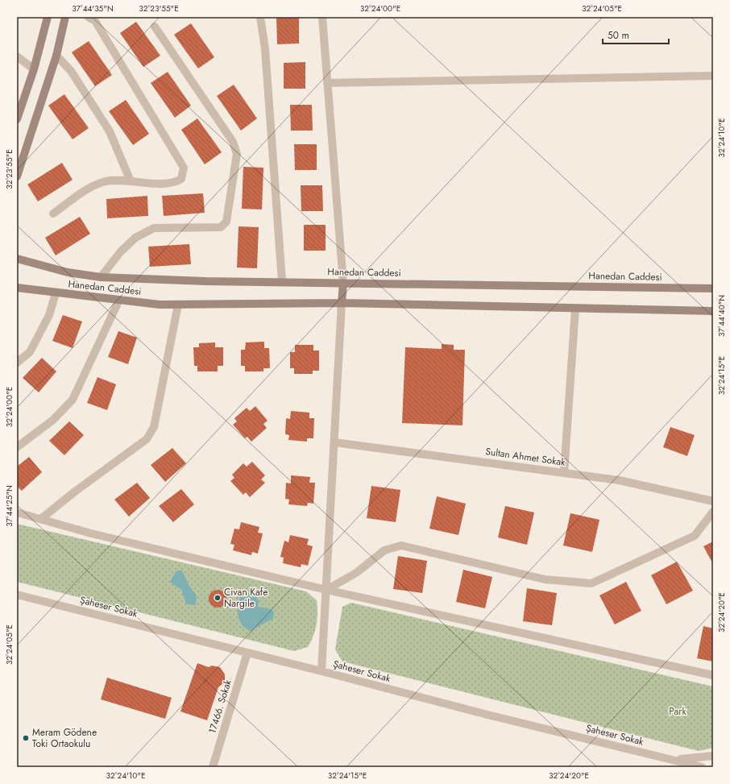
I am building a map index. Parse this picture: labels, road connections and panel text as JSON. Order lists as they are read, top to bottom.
{
  "streets": {
    "street": [
      "Hanedan Caddesi",
      "Sultan Ahmet Sokak",
      "Şaheser Sokak",
      "17466. Sokak"
    ]
  },
  "crossings": [
    ["Şaheser Sokak", "17466. Sokak"]
  ],
  "parks": ["Park"],
  "places": ["Civan Kafe Nargile", "Meram Gödene Toki Ortaokulu"],
  "scale_bar": "50 m",
  "coordinates": [
    "37°44'35\"N",
    "32°23'55\"E",
    "32°24'00\"E",
    "32°24'05\"E",
    "32°24'10\"E",
    "37°44'40\"N",
    "32°24'15\"E",
    "37°44'25\"N",
    "32°24'20\"E"
  ]
}
